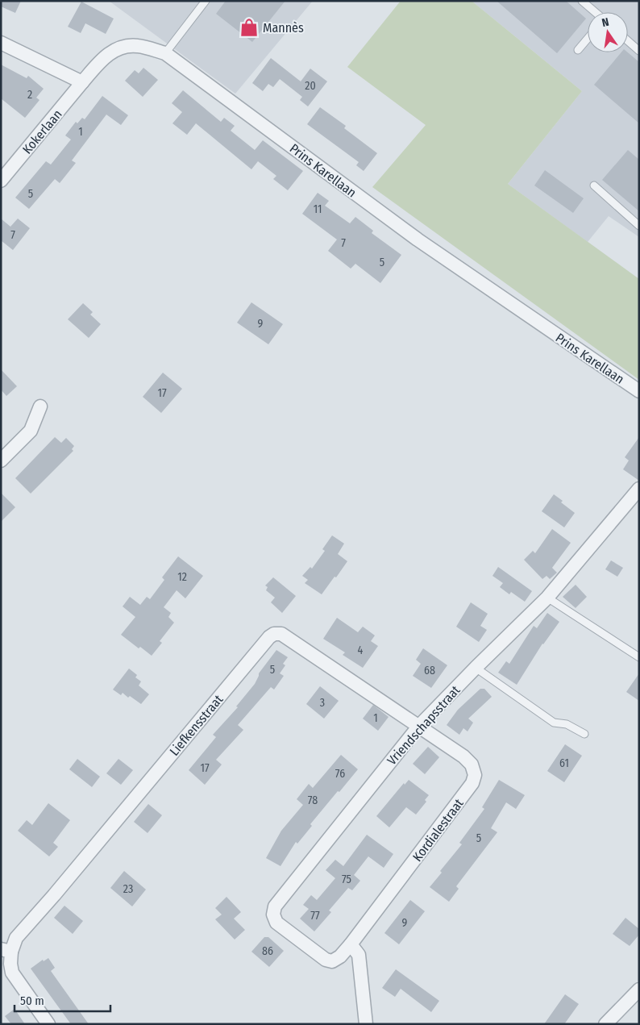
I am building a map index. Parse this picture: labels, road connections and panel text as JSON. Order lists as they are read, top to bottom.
{
  "streets": {
    "street": [
      "Kokerlaan",
      "Prins Karellaan",
      "Liefkensstraat",
      "Vriendschapsstraat",
      "Kordialestraat"
    ]
  },
  "crossings": [
    ["Kokerlaan", "Prins Karellaan"],
    ["Liefkensstraat", "Vriendschapsstraat"],
    ["Liefkensstraat", "Kordialestraat"],
    ["Vriendschapsstraat", "Kordialestraat"]
  ],
  "places": {
    "shop": ["Mannès"]
  },
  "house_numbers": [
    "20",
    "2",
    "1",
    "5",
    "11",
    "7",
    "7",
    "5",
    "9",
    "17",
    "12",
    "4",
    "5",
    "68",
    "3",
    "1",
    "61",
    "17",
    "76",
    "78",
    "5",
    "75",
    "23",
    "77",
    "9",
    "86"
  ],
  "scale_bar": "50 m",
  "north": "top"
}
